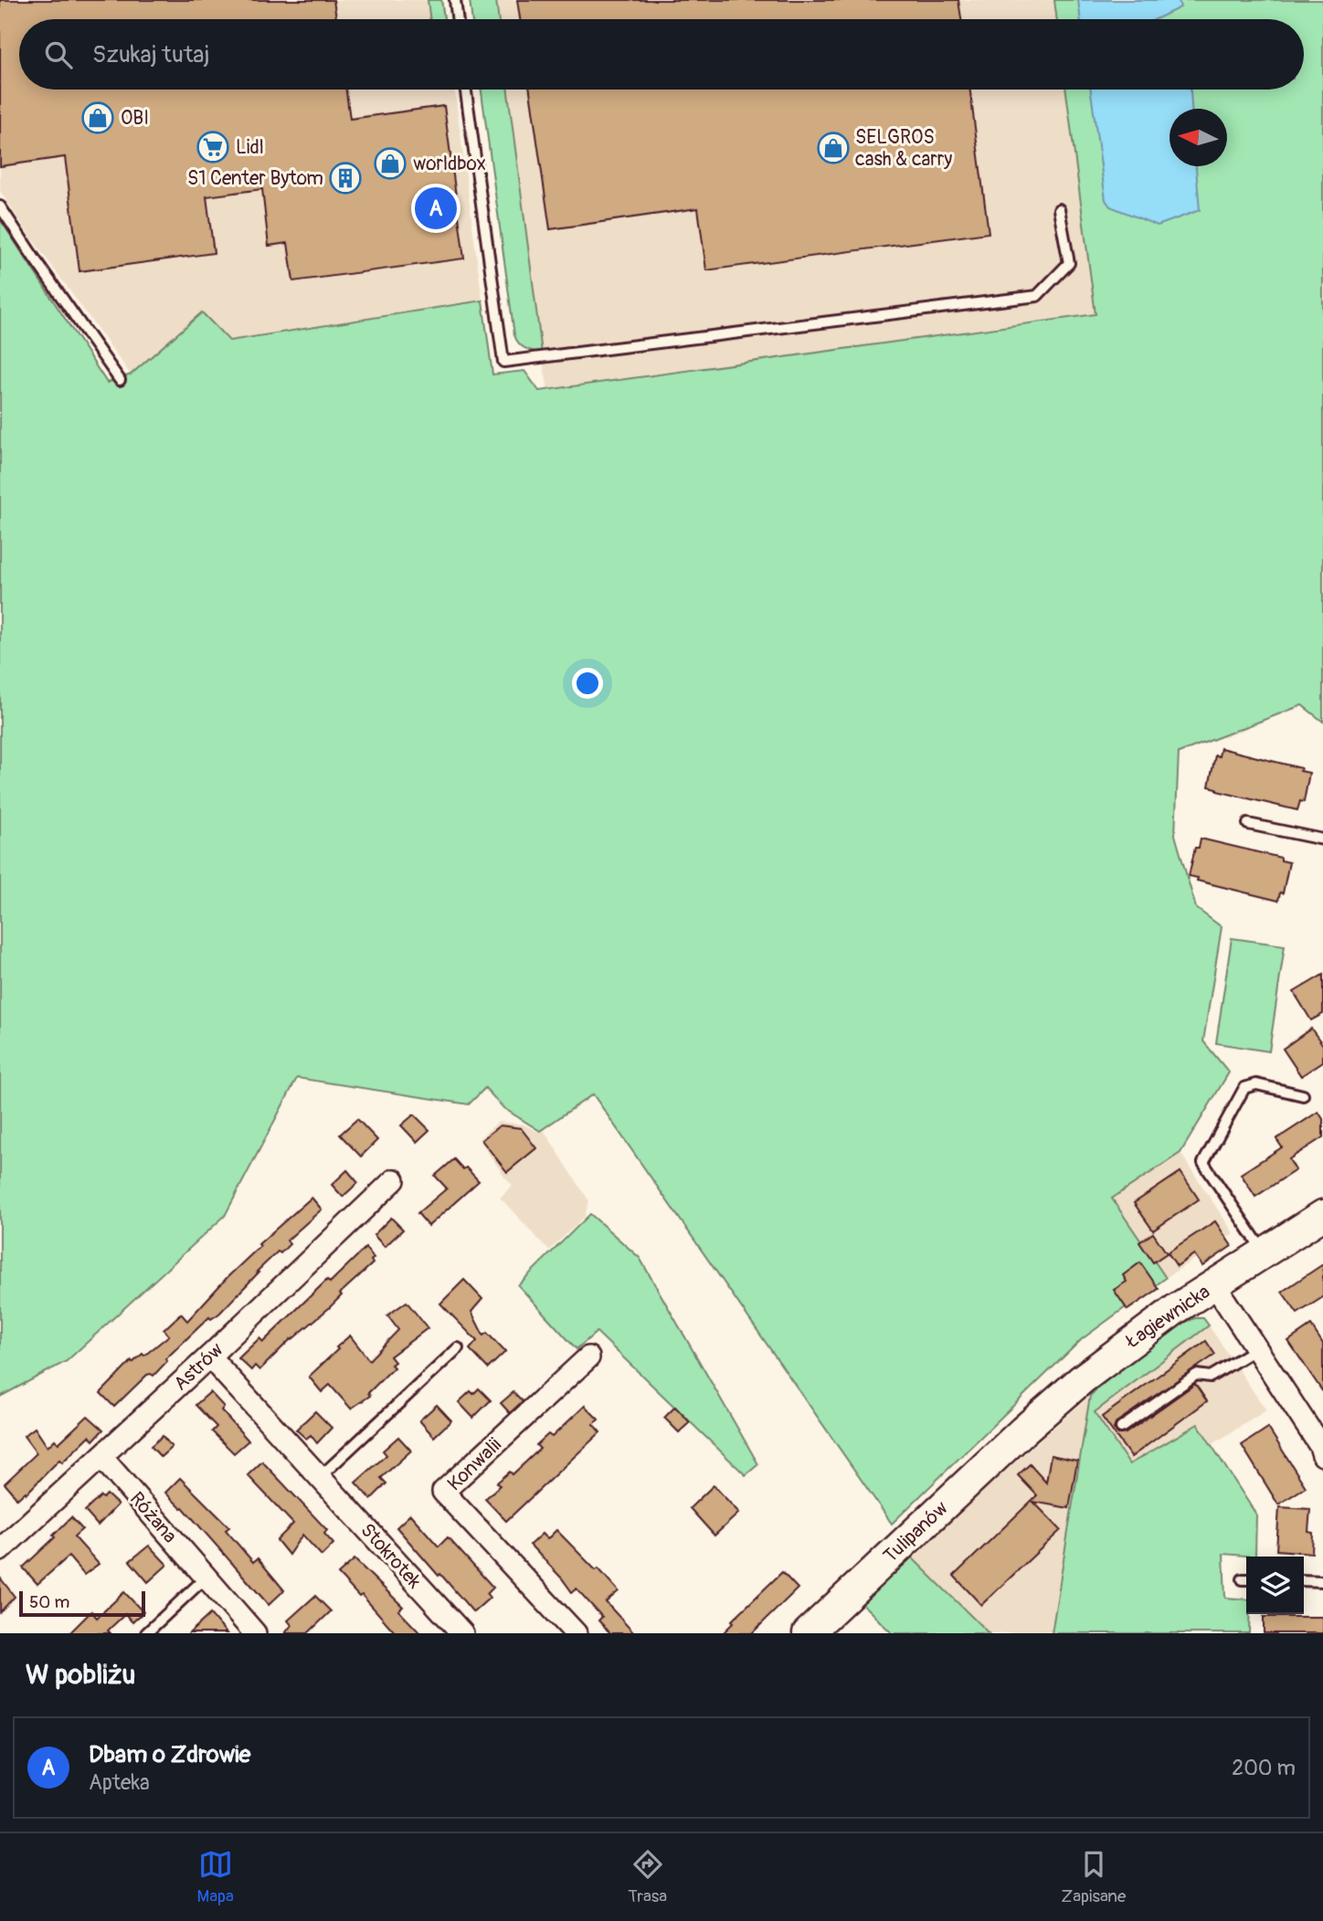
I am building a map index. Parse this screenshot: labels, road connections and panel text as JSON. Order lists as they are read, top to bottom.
{
  "streets": {
    "street": [
      "Łagiewnicka",
      "Astrów",
      "Konwalii",
      "Różana",
      "Tulipanów",
      "Stokrotek"
    ]
  },
  "crossings": [
    ["Łagiewnicka", "Tulipanów"],
    ["Astrów", "Różana"],
    ["Astrów", "Stokrotek"]
  ],
  "places": {
    "shop": ["OBI", "SELGROS cash & carry", "worldbox"],
    "supermarket": ["Lidl"],
    "building": ["S1 Center Bytom"]
  },
  "scale_bar": "50 m",
  "north": "left",
  "page": {
    "search": "Szukaj tutaj",
    "pins": "A",
    "scale": "50 m",
    "heading": "W pobliżu",
    "list": [
      {
        "mark": "A",
        "name": "Dbam o Zdrowie",
        "note": "Apteka",
        "value": "200 m"
      }
    ],
    "nav": ["Mapa", "Trasa", "Zapisane"]
  }
}
